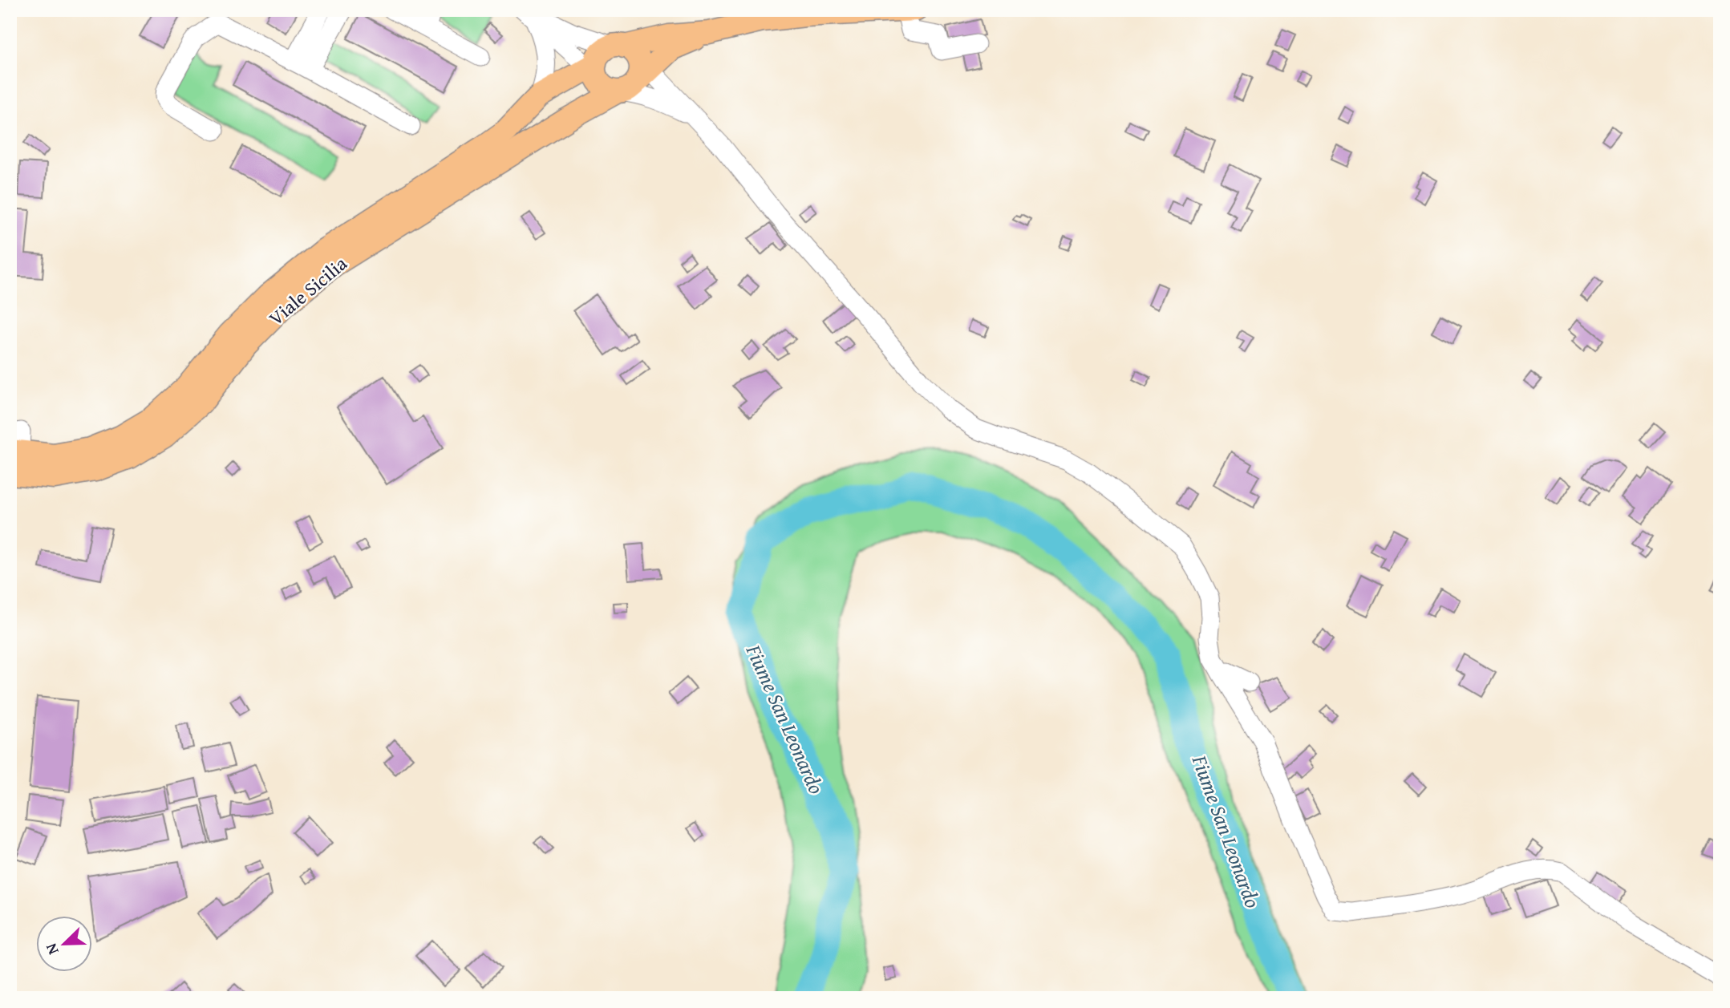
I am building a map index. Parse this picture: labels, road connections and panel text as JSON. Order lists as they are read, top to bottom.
{
  "streets": {
    "main road": ["Viale Sicilia"]
  },
  "water": ["Fiume San Leonardo"],
  "north": "bottom left"
}
